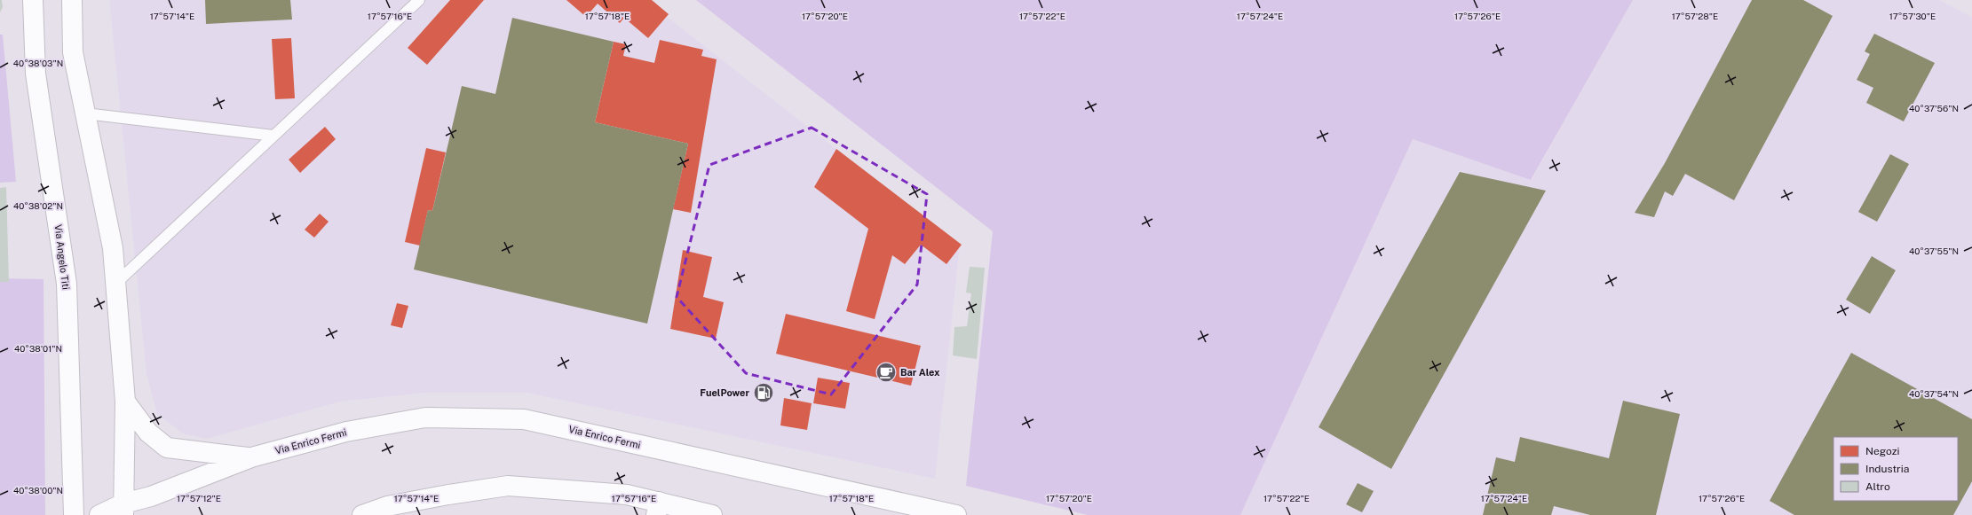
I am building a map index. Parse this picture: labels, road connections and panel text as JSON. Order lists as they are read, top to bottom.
{
  "streets": {
    "street": ["Via Angelo Titi", "Via Enrico Fermi"]
  },
  "places": {
    "cafe": ["Bar Alex"],
    "fuel station": ["FuelPower"]
  },
  "legend": ["Negozi", "Industria", "Altro"],
  "coordinates": [
    "17°57'14\"E",
    "17°57'16\"E",
    "17°57'18\"E",
    "17°57'20\"E",
    "17°57'22\"E",
    "17°57'24\"E",
    "17°57'26\"E",
    "17°57'30\"E",
    "17°57'28\"E",
    "40°38'03\"N",
    "40°37'56\"N",
    "40°38'02\"N",
    "40°37'55\"N",
    "40°38'01\"N",
    "40°37'54\"N",
    "40°38'00\"N",
    "17°57'12\"E"
  ]
}
